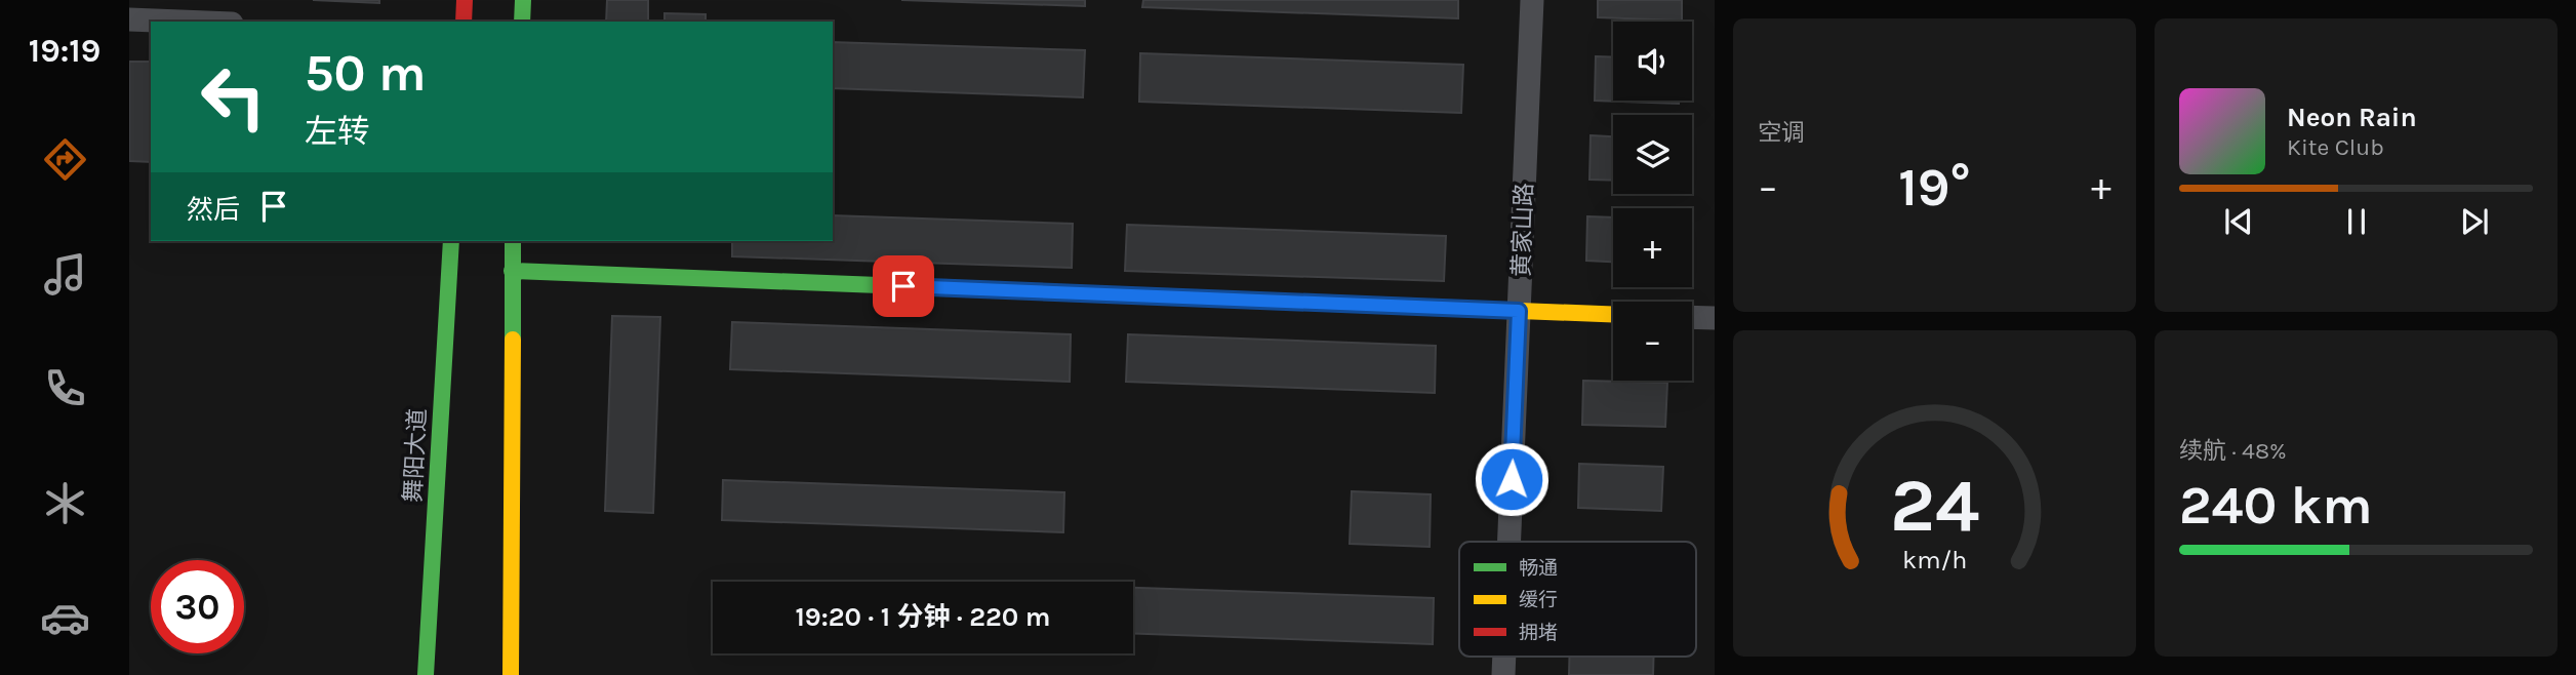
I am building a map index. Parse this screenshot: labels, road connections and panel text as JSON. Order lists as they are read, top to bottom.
{
  "streets": {
    "street": ["黄家山路", "舞阳大道"]
  },
  "legend": ["畅通", "缓行", "拥堵"],
  "page": {
    "tabs": "19:19",
    "tile": [
      "空调",
      ["续航 · 48%", "240 km"]
    ],
    "map_buttons": ["+", "−"],
    "turn": ["50 m", "左转"],
    "song": ["Neon Rain", "Kite Club"],
    "heat": ["−", "19°", "+"],
    "then": "然后",
    "limit": "30",
    "trip": "19:20 · 1 分钟 · 220 m",
    "gauge": ["24", "km/h"]
  }
}
